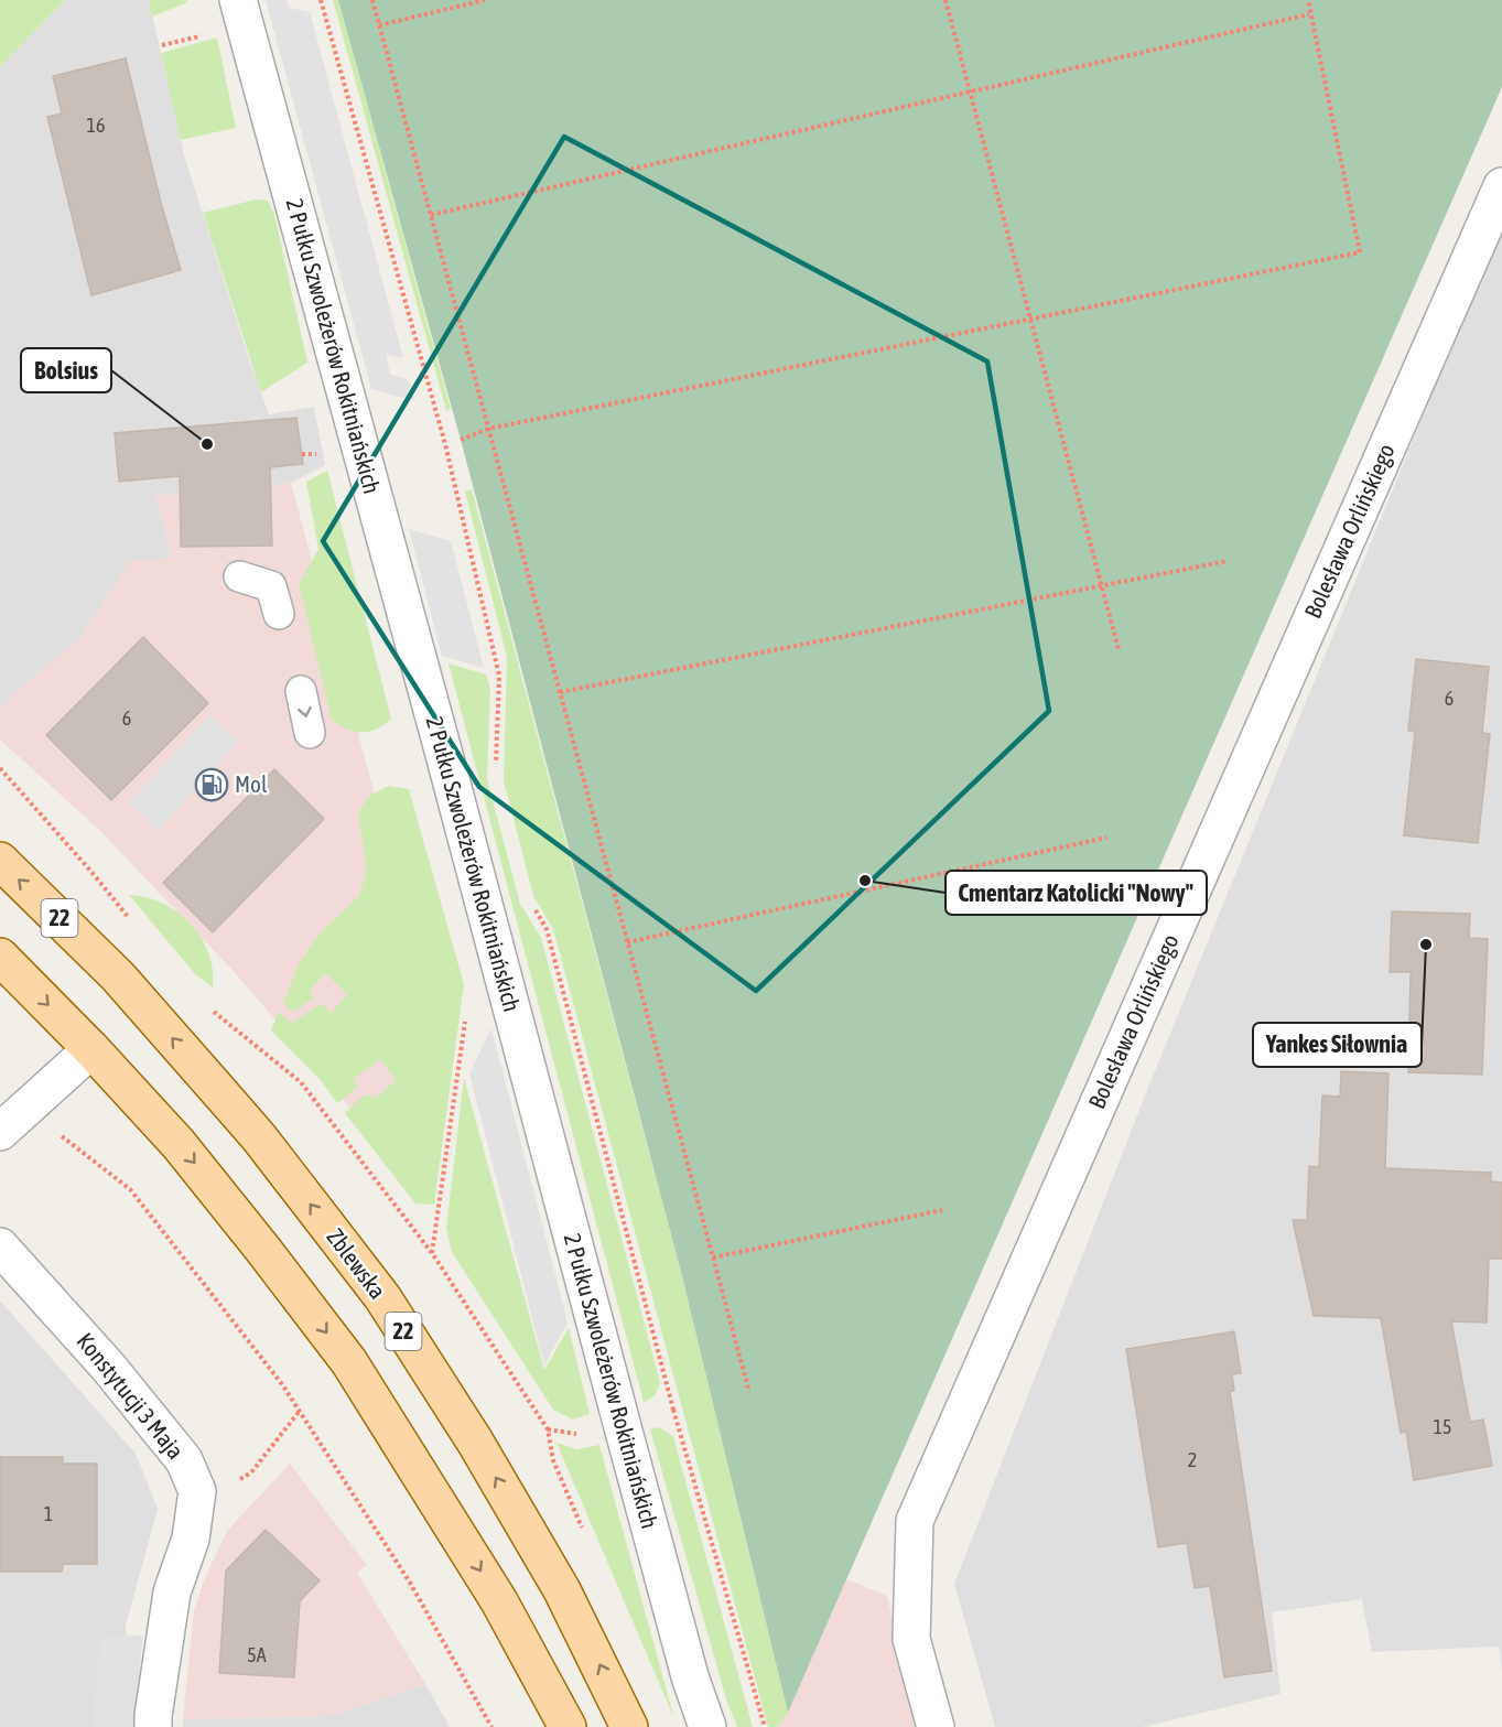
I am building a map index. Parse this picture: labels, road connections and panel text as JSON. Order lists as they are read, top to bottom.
{
  "streets": {
    "main road": ["22", "Zblewska"],
    "street": ["2 Pułku Szwoleżerów Rokitniańskich", "Bolesława Orlińskiego", "Konstytucji 3 Maja"]
  },
  "places": {
    "other": ["Bolsius", "Cmentarz Katolicki \"Nowy\"", "Yankes Siłownia"],
    "fuel station": ["Mol"]
  },
  "house_numbers": [
    "16",
    "6",
    "6",
    "15",
    "2",
    "1",
    "5A"
  ]
}
